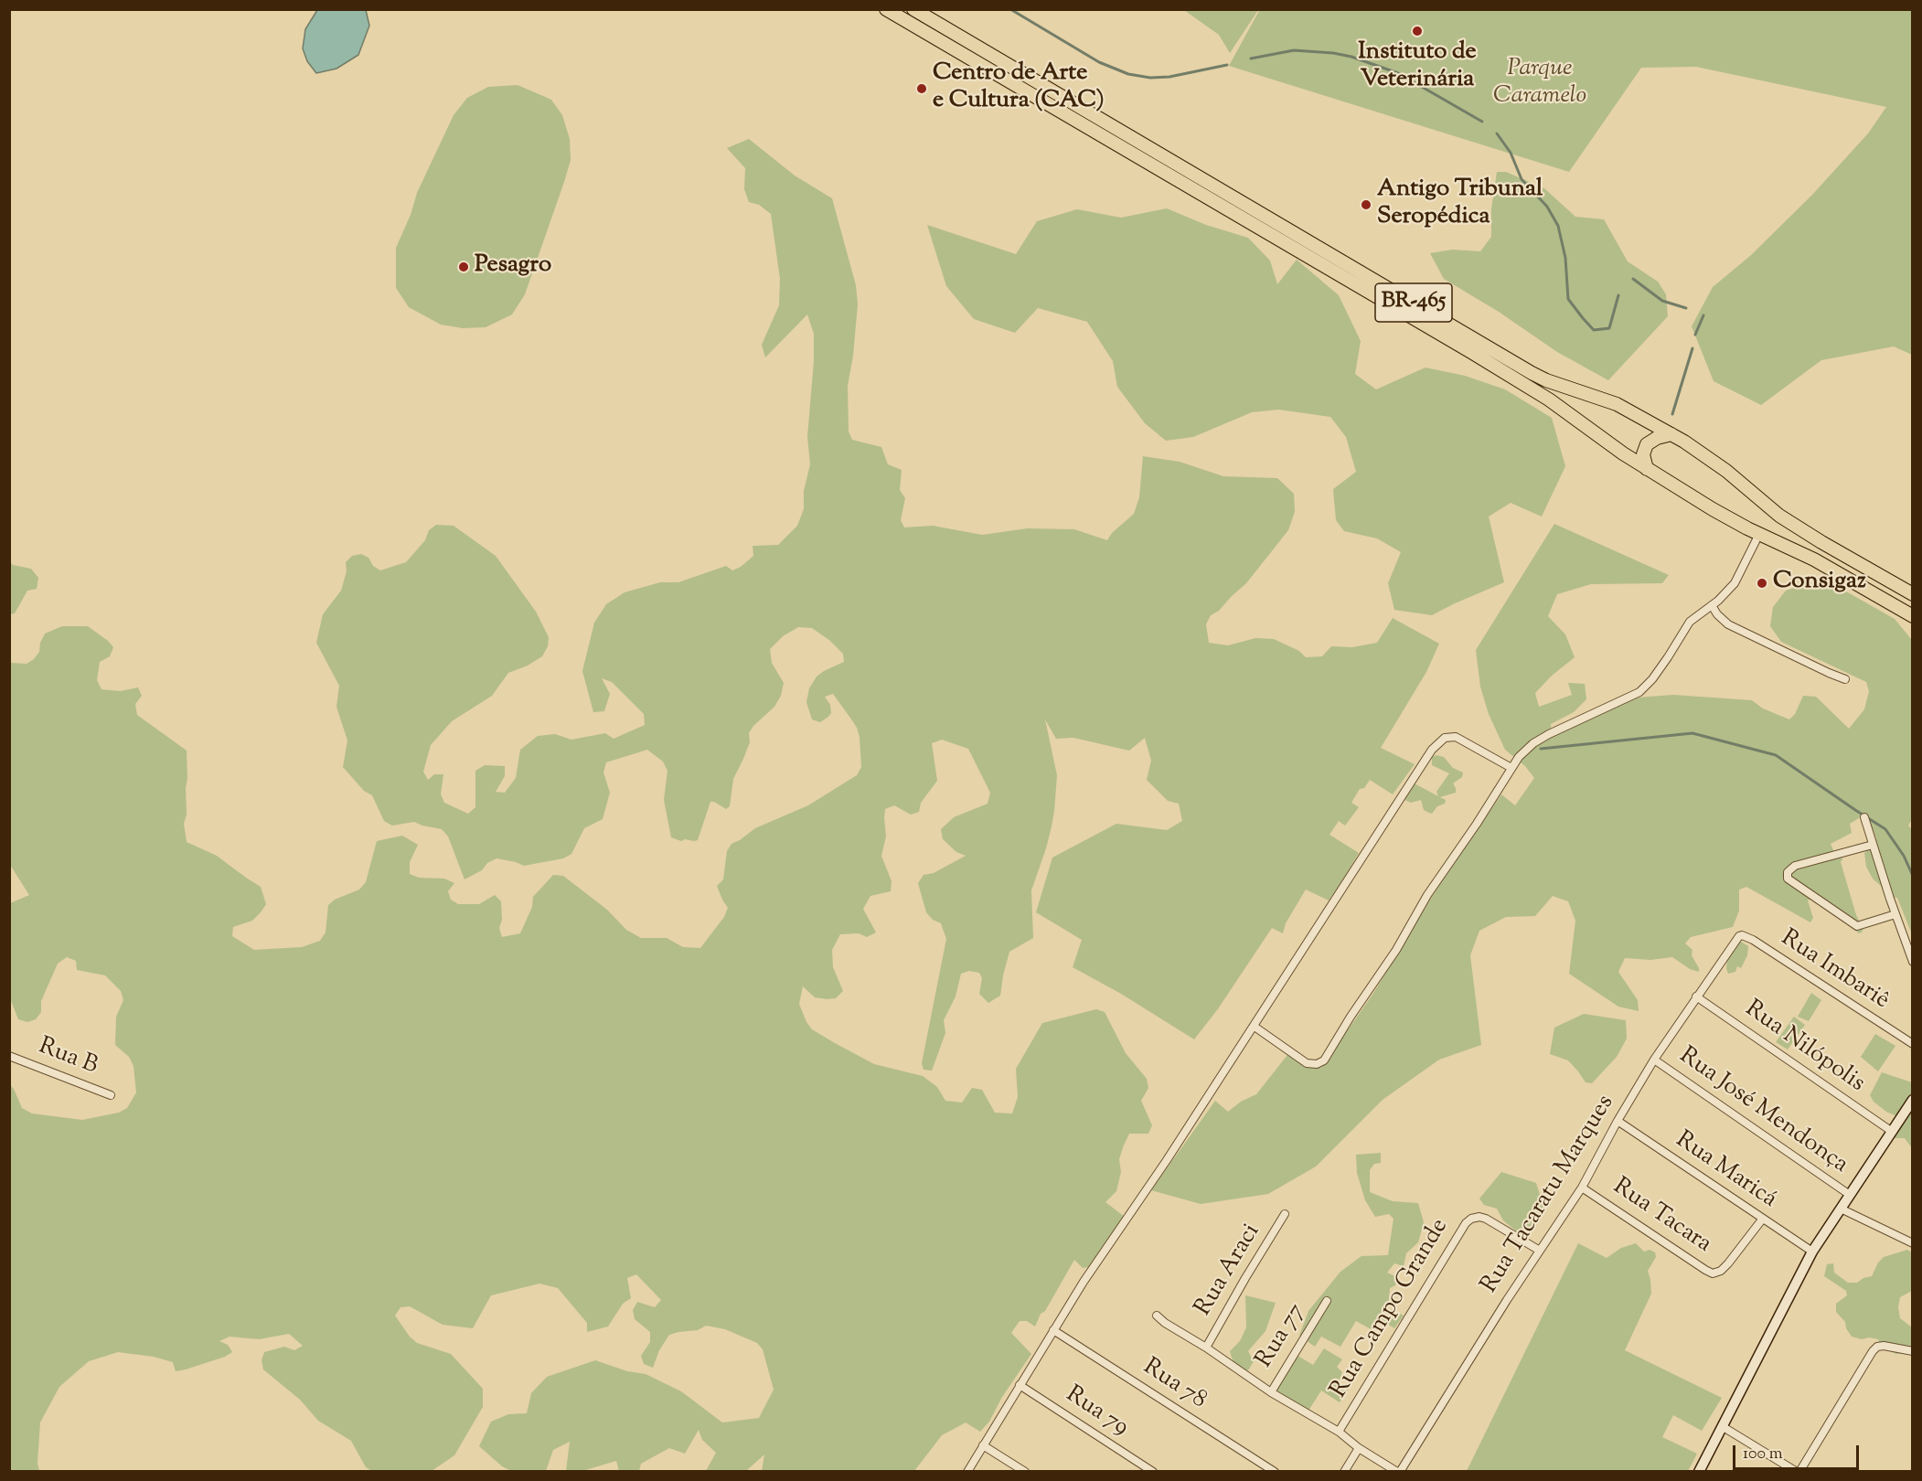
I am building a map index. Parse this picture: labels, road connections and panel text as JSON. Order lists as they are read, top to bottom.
{
  "streets": {
    "highway": ["BR-465"],
    "street": [
      "Rua Imbariê",
      "Rua Nilópolis",
      "Rua B",
      "Rua José Mendonça",
      "Rua Maricá",
      "Rua Tacaratu Marques",
      "Rua Tacara",
      "Rua Araci",
      "Rua Campo Grande",
      "Rua 77",
      "Rua 78",
      "Rua 79"
    ]
  },
  "crossings": [
    ["Rua Imbariê", "Rua Tacaratu Marques"],
    ["Rua Nilópolis", "Rua Tacaratu Marques"],
    ["Rua José Mendonça", "Rua Tacaratu Marques"],
    ["Rua Maricá", "Rua Tacaratu Marques"],
    ["Rua Maricá", "Rua Tacara"],
    ["Rua Tacaratu Marques", "Rua Tacara"],
    ["Rua Tacaratu Marques", "Rua Campo Grande"],
    ["Rua Tacaratu Marques", "Rua 77"],
    ["Rua Araci", "Rua 77"],
    ["Rua Campo Grande", "Rua 77"]
  ],
  "parks": ["Parque Caramelo"],
  "places": [
    "Instituto de Veterinária",
    "Centro de Arte e Cultura (CAC)",
    "Antigo Tribunal Seropédica",
    "Pesagro",
    "Consigaz"
  ],
  "scale_bar": "100 m"
}
